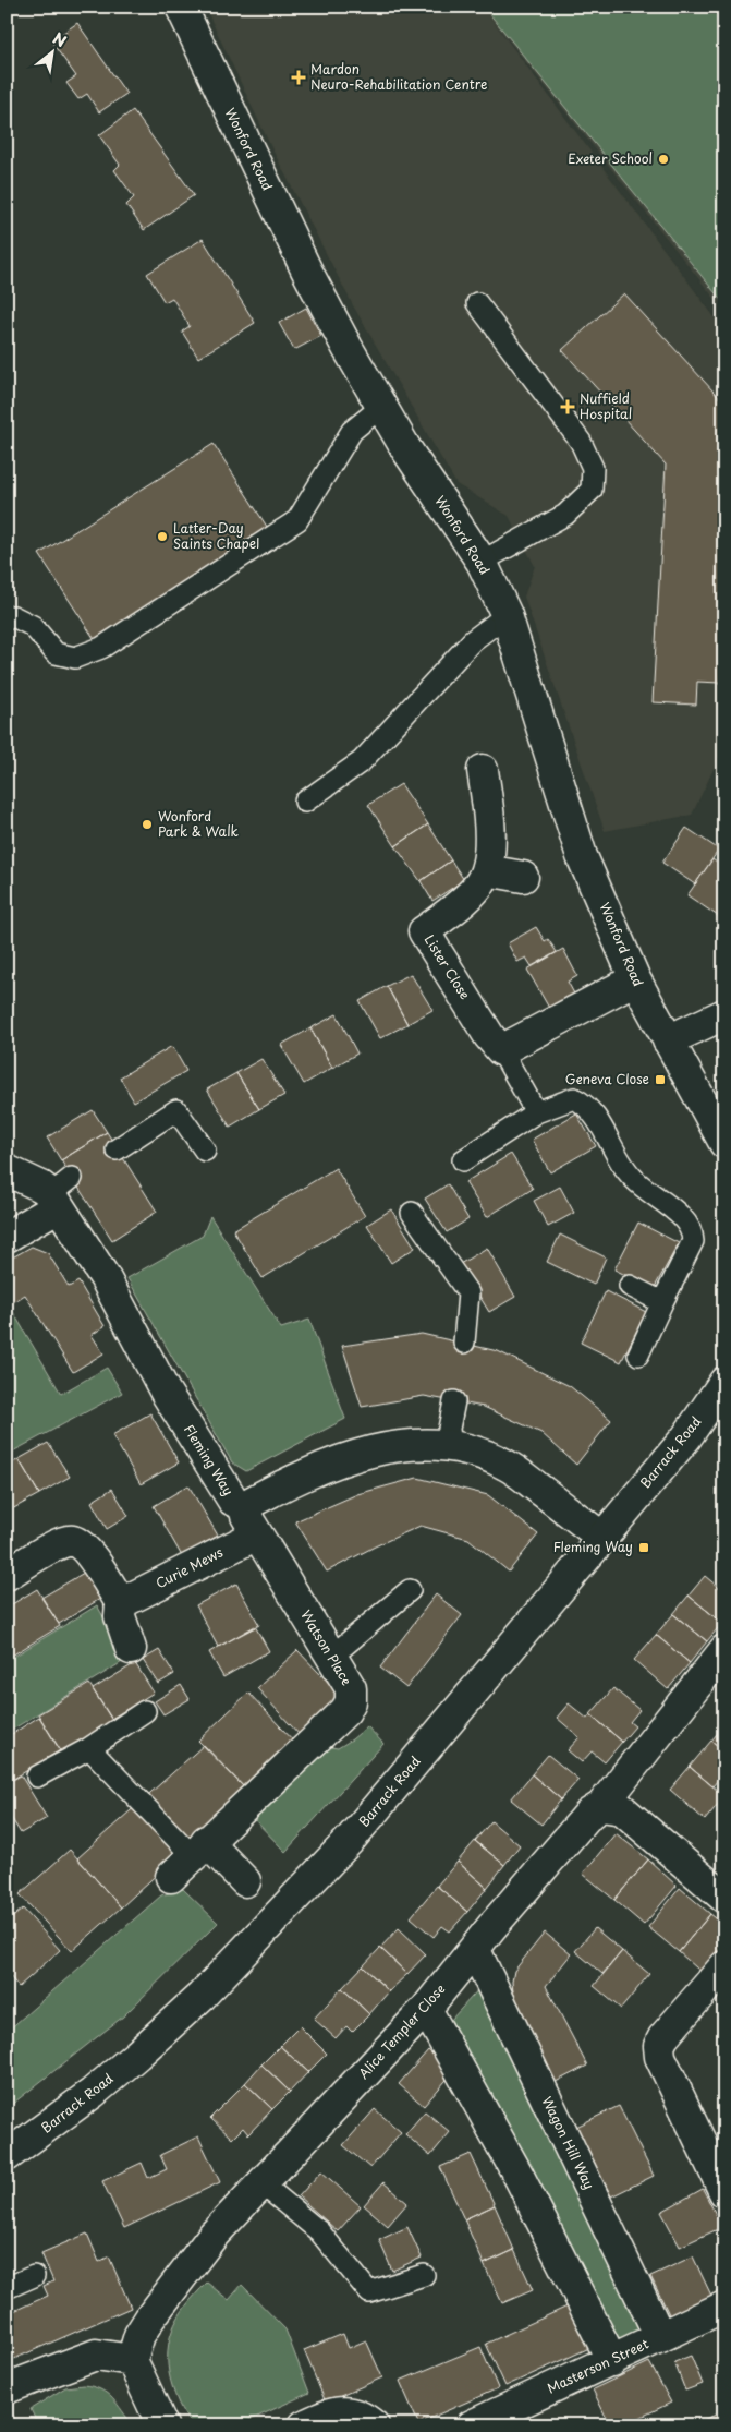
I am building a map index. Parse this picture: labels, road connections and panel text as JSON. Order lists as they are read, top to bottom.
{
  "streets": {
    "street": [
      "Wonford Road",
      "Lister Close",
      "Barrack Road",
      "Fleming Way",
      "Curie Mews",
      "Watson Place",
      "Alice Templer Close",
      "Wagon Hill Way",
      "Masterson Street"
    ]
  },
  "crossings": [
    ["Barrack Road", "Fleming Way"],
    ["Fleming Way", "Watson Place"],
    ["Curie Mews", "Watson Place"],
    ["Alice Templer Close", "Wagon Hill Way"],
    ["Wagon Hill Way", "Masterson Street"]
  ],
  "places": {
    "health": ["Mardon Neuro-Rehabilitation Centre", "Nuffield Hospital"],
    "other": ["Exeter School", "Latter-Day Saints Chapel", "Wonford Park & Walk"],
    "transit": ["Geneva Close", "Fleming Way"]
  },
  "north": "top right"
}
